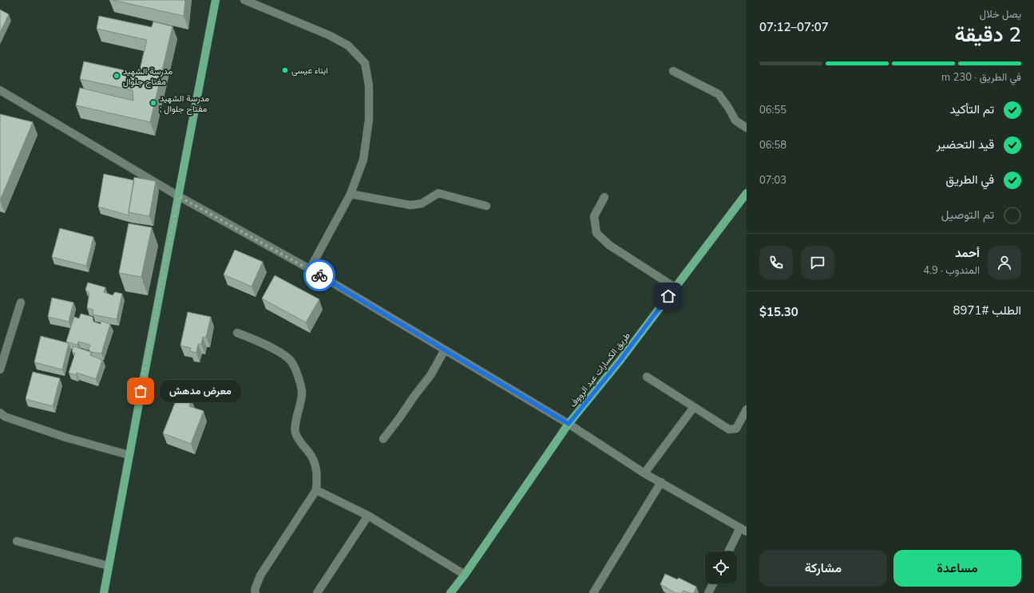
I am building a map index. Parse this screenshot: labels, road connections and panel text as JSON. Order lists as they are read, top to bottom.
{
  "streets": {
    "main road": ["طريق الكسارات عبد الرووف"]
  },
  "places": [
    "ابناء عيسى",
    "مدرسة الشهيد مفتاح جلوال",
    "مدرسة الشهيد ; مفتاح جلوال",
    "معرض مدهش"
  ],
  "page": {
    "heading": ["2 دقيقة", "يصل خلال", "07:07–07:12"],
    "panel": [
      "أحمد",
      "المندوب · 4.9",
      "الطلب #8971",
      "$15.30"
    ],
    "bar": "في الطريق · 230 m",
    "list": [
      ["تم التأكيد", "06:55"],
      ["قيد التحضير", "06:58"],
      ["في الطريق", "07:03"],
      "تم التوصيل"
    ],
    "bubble": "معرض مدهش",
    "buttons": ["مساعدة", "مشاركة"]
  }
}
